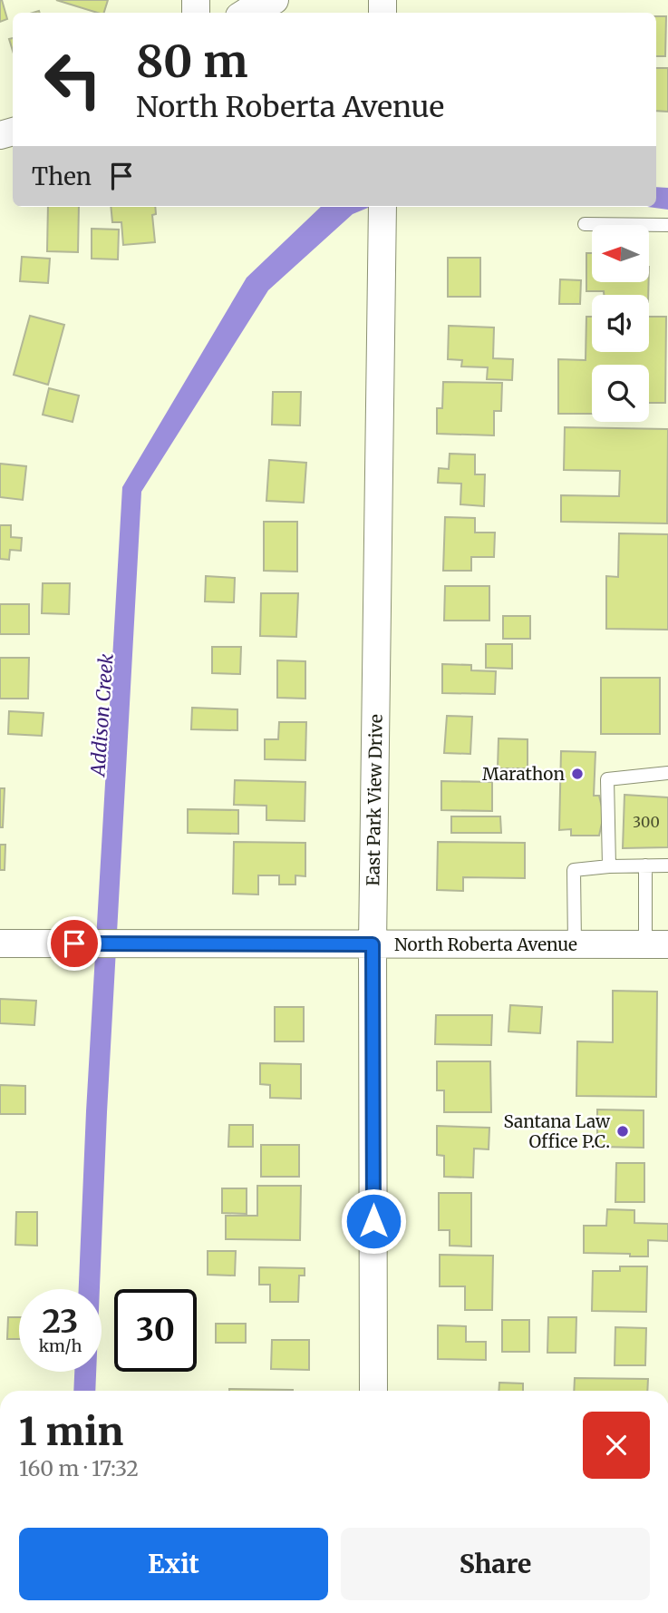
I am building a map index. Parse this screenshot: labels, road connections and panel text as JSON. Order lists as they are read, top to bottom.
{
  "streets": {
    "street": ["East Park View Drive", "North Roberta Avenue"]
  },
  "crossings": [
    ["East Park View Drive", "North Roberta Avenue"]
  ],
  "water": ["Addison Creek"],
  "places": ["Marathon", "Santana Law Office P.C."],
  "house_numbers": ["300"],
  "north": "left",
  "page": {
    "turn": ["80 m", "North Roberta Avenue"],
    "then": "Then",
    "speed": "23 km/h",
    "limit": "30",
    "heading": ["1 min", "160 m · 17:32"],
    "buttons": ["Exit", "Share"]
  }
}
